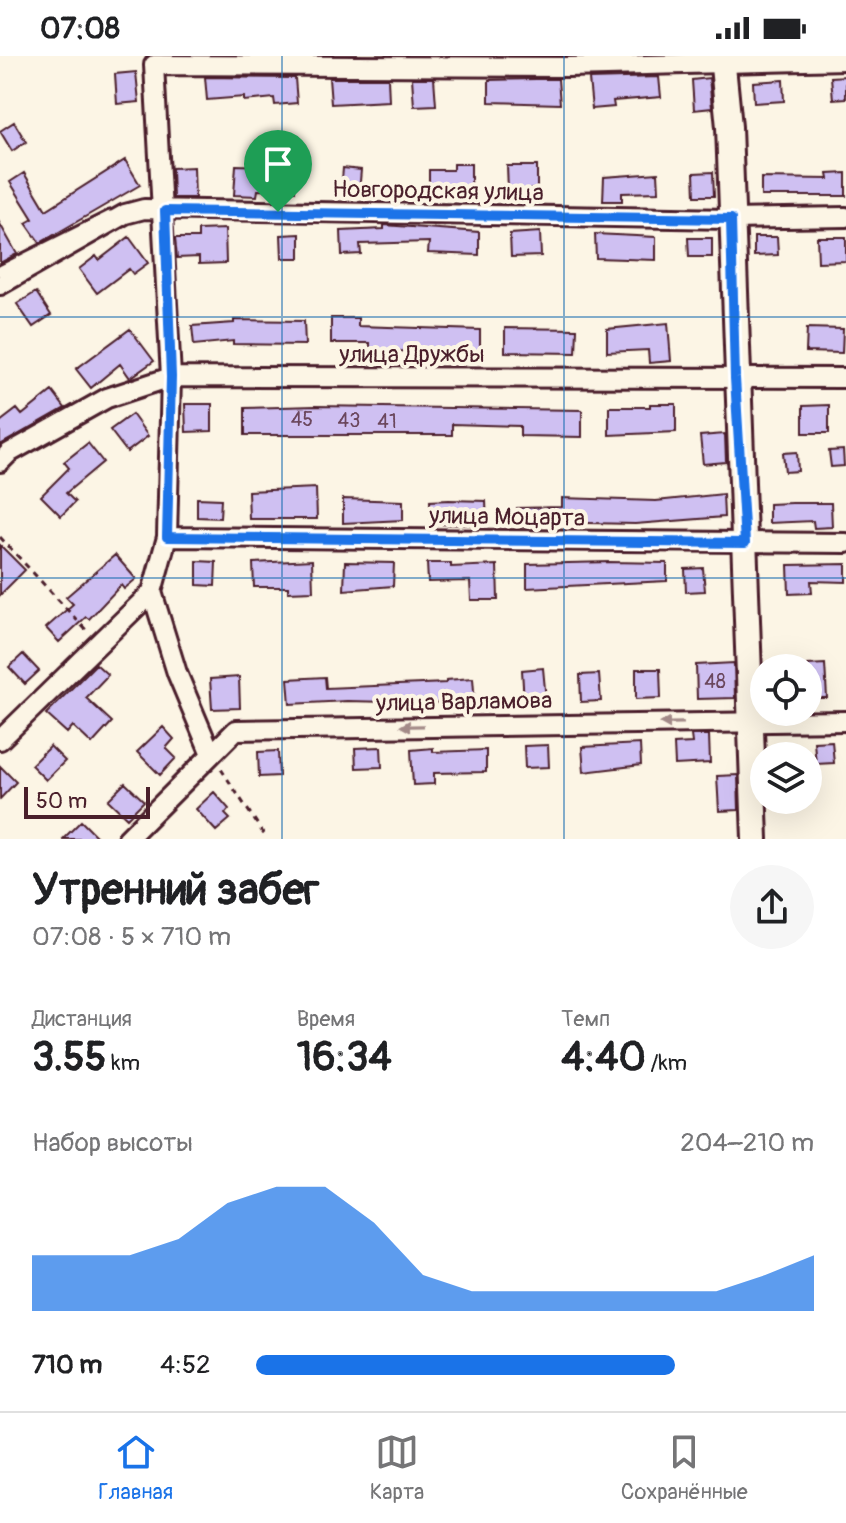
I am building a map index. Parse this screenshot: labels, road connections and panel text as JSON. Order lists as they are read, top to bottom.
{
  "streets": {
    "street": [
      "Новгородская улица",
      "улица Дружбы",
      "улица Моцарта",
      "улица Варламова"
    ]
  },
  "one_way": ["улица Варламова"],
  "house_numbers": [
    "45",
    "43",
    "41",
    "48"
  ],
  "scale_bar": "50 m",
  "page": {
    "status": "07:08",
    "scale": "50 m",
    "heading": ["Утренний забег", "07:08 · 5 × 710 m"],
    "stats": [
      ["Дистанция", "3.55 km"],
      ["Время", "16:34"],
      ["Темп", "4:40 /km"]
    ],
    "chart": ["Набор высоты", "204–210 m"],
    "list": [
      {
        "name": "710 m",
        "note": "4:52"
      }
    ],
    "tabs": ["Главная", "Карта", "Сохранённые"]
  }
}
